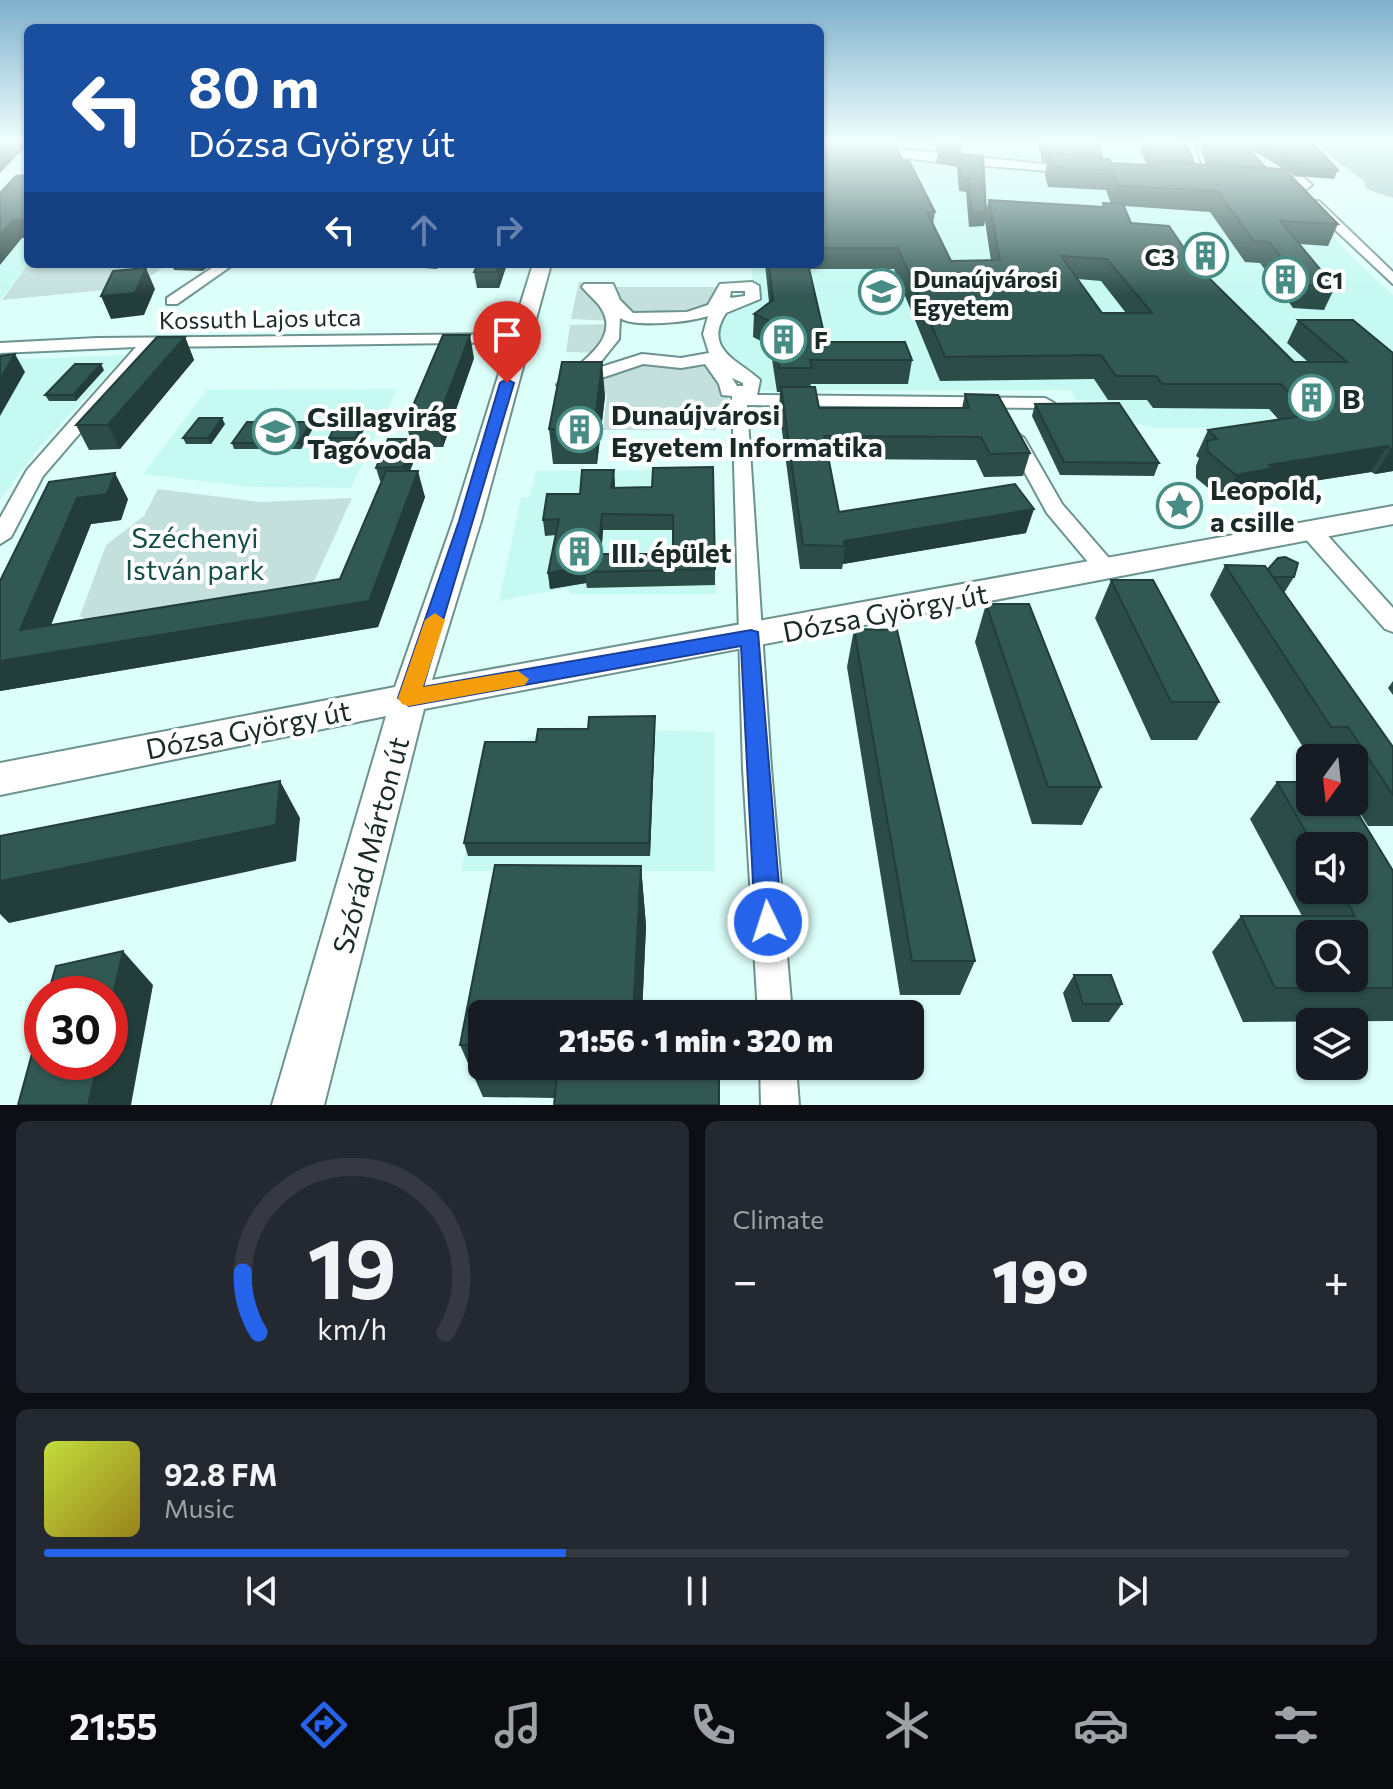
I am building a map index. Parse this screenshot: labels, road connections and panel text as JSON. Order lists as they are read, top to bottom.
{
  "streets": {
    "street": ["Kossuth Lajos utca", "Dózsa György út", "Szórád Márton út"]
  },
  "crossings": [
    ["Kossuth Lajos utca", "Szórád Márton út"],
    ["Dózsa György út", "Szórád Márton út"]
  ],
  "parks": ["Széchenyi István park"],
  "places": {
    "building": [
      "C3",
      "C1",
      "F",
      "B",
      "Dunaújvárosi Egyetem Informatika",
      "III. épület"
    ],
    "school or university": ["Dunaújvárosi Egyetem", "Csillagvirág Tagóvoda"],
    "place": ["Leopold, a csille"]
  },
  "north": "bottom",
  "page": {
    "turn": ["80 m", "Dózsa György út"],
    "limit": "30",
    "trip": "21:56 · 1 min · 320 m",
    "tile": "Climate",
    "heat": ["−", "19°", "+"],
    "song": ["92.8 FM", "Music"],
    "tabs": "21:55",
    "gauge": ["19", "km/h"]
  }
}
